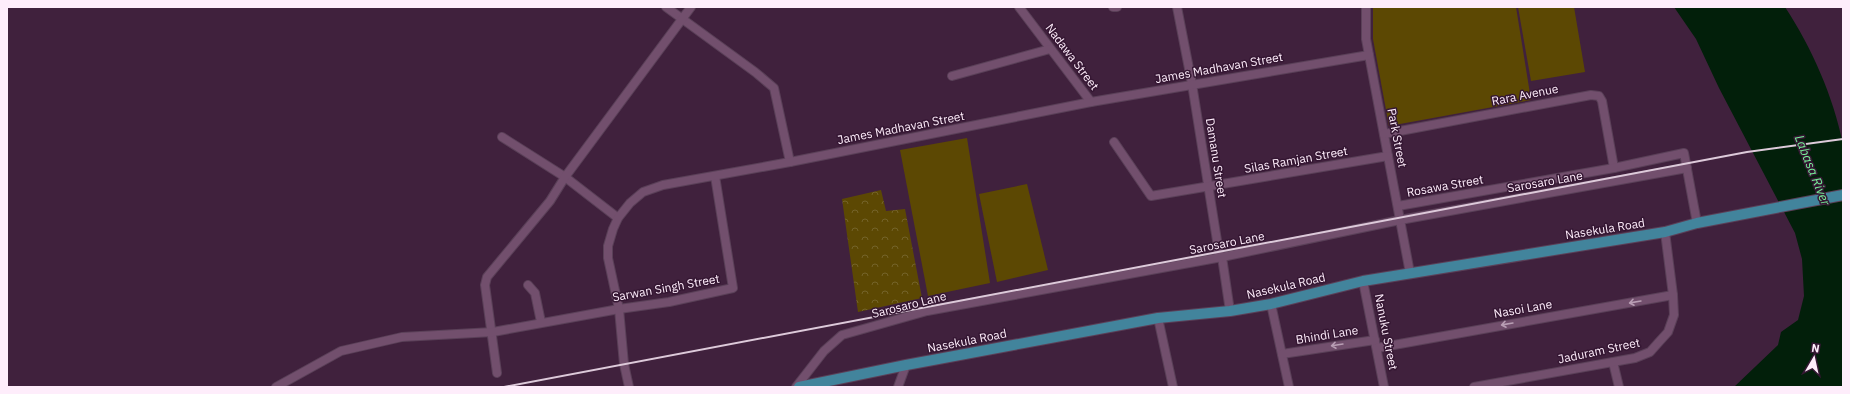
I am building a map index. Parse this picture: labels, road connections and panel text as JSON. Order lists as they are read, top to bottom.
{
  "streets": {
    "main road": ["Nasekula Road"],
    "street": [
      "Nadawa Street",
      "James Madhavan Street",
      "Rara Avenue",
      "Park Street",
      "Damanu Street",
      "Silas Ramjan Street",
      "Sarosaro Lane",
      "Rosawa Street",
      "Sarwan Singh Street",
      "Nasoi Lane",
      "Nanuku Street",
      "Bhindi Lane",
      "Jaduram Street"
    ]
  },
  "crossings": [
    ["Nadawa Street", "James Madhavan Street"],
    ["James Madhavan Street", "Park Street"],
    ["James Madhavan Street", "Damanu Street"],
    ["James Madhavan Street", "Sarwan Singh Street"],
    ["Rara Avenue", "Park Street"],
    ["Rara Avenue", "Rosawa Street"],
    ["Park Street", "Silas Ramjan Street"],
    ["Park Street", "Sarosaro Lane"],
    ["Park Street", "Rosawa Street"],
    ["Park Street", "Nasekula Road"],
    ["Damanu Street", "Silas Ramjan Street"],
    ["Damanu Street", "Sarosaro Lane"],
    ["Damanu Street", "Nasekula Road"],
    ["Sarosaro Lane", "Rosawa Street"],
    ["Sarosaro Lane", "Nasekula Road"],
    ["Nasekula Road", "Nanuku Street"],
    ["Nasekula Road", "Jaduram Street"],
    ["Nasoi Lane", "Nanuku Street"],
    ["Nasoi Lane", "Bhindi Lane"],
    ["Nasoi Lane", "Jaduram Street"],
    ["Nanuku Street", "Bhindi Lane"]
  ],
  "one_way": ["Nasoi Lane", "Bhindi Lane"],
  "water": ["Labasa River"],
  "north": "top"
}
